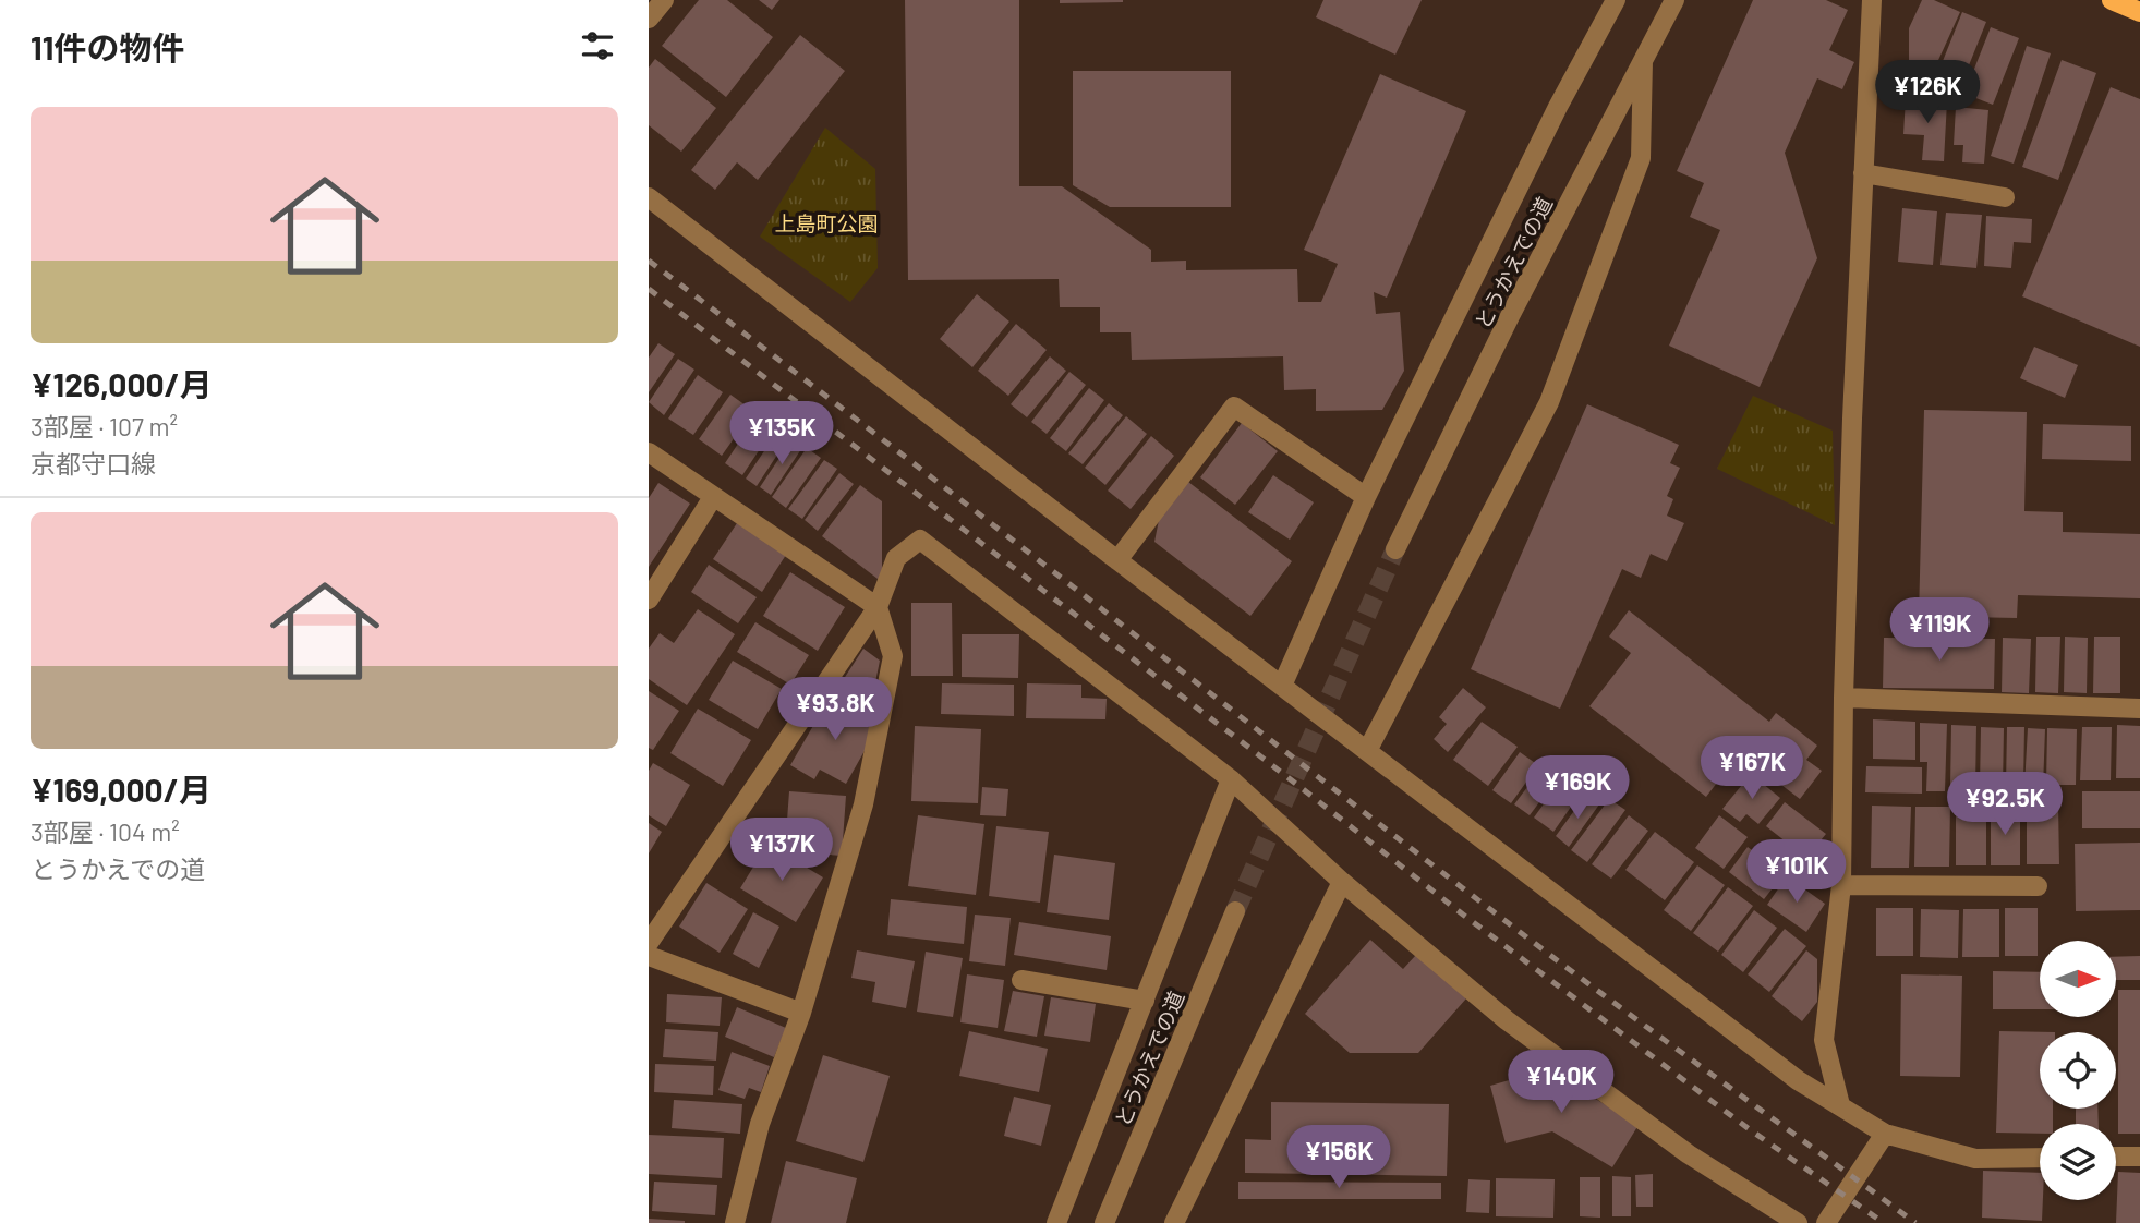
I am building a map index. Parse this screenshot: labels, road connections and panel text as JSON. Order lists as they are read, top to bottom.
{
  "streets": {
    "street": ["とうかえでの道"]
  },
  "parks": ["上島町公園"],
  "north": "right",
  "page": {
    "heading": "11件の物件",
    "price": [
      "¥126K",
      "¥135K",
      "¥119K",
      "¥93.8K",
      "¥167K",
      "¥169K",
      "¥92.5K",
      "¥137K",
      "¥101K",
      "¥140K",
      "¥156K"
    ],
    "list": [
      {
        "name": "¥126,000/月",
        "note": "3部屋 · 107 m² · 京都守口線"
      },
      {
        "name": "¥169,000/月",
        "note": "3部屋 · 104 m² · とうかえでの道"
      }
    ]
  }
}
